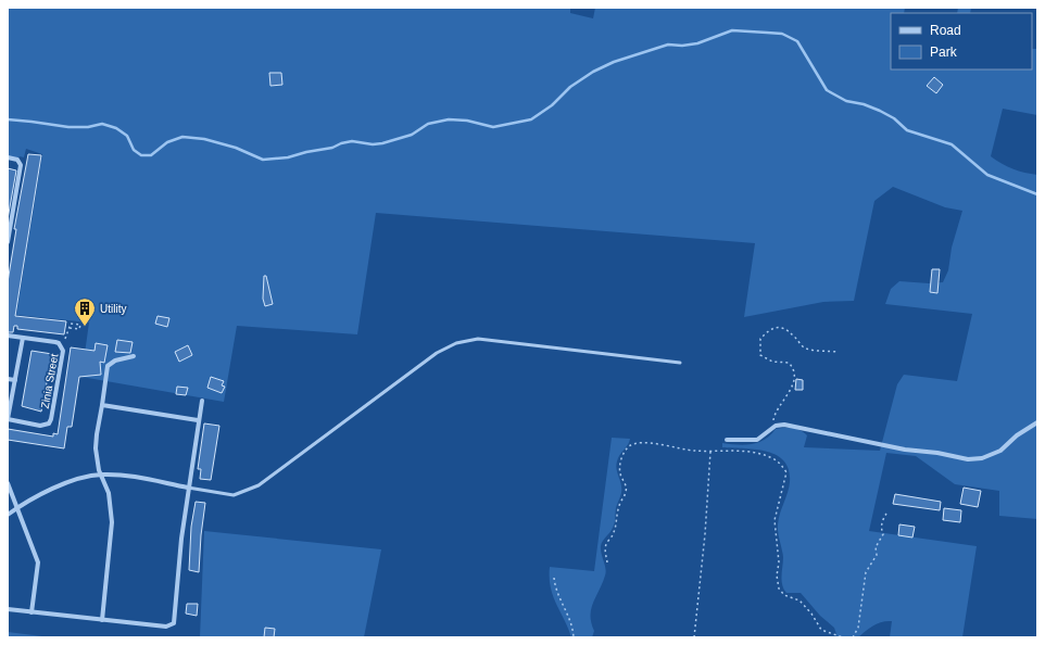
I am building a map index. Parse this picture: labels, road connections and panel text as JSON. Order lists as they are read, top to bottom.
{
  "streets": {
    "street": ["Zinia Street"]
  },
  "places": {
    "building": ["Utility"]
  },
  "legend": ["Road", "Park"]
}
